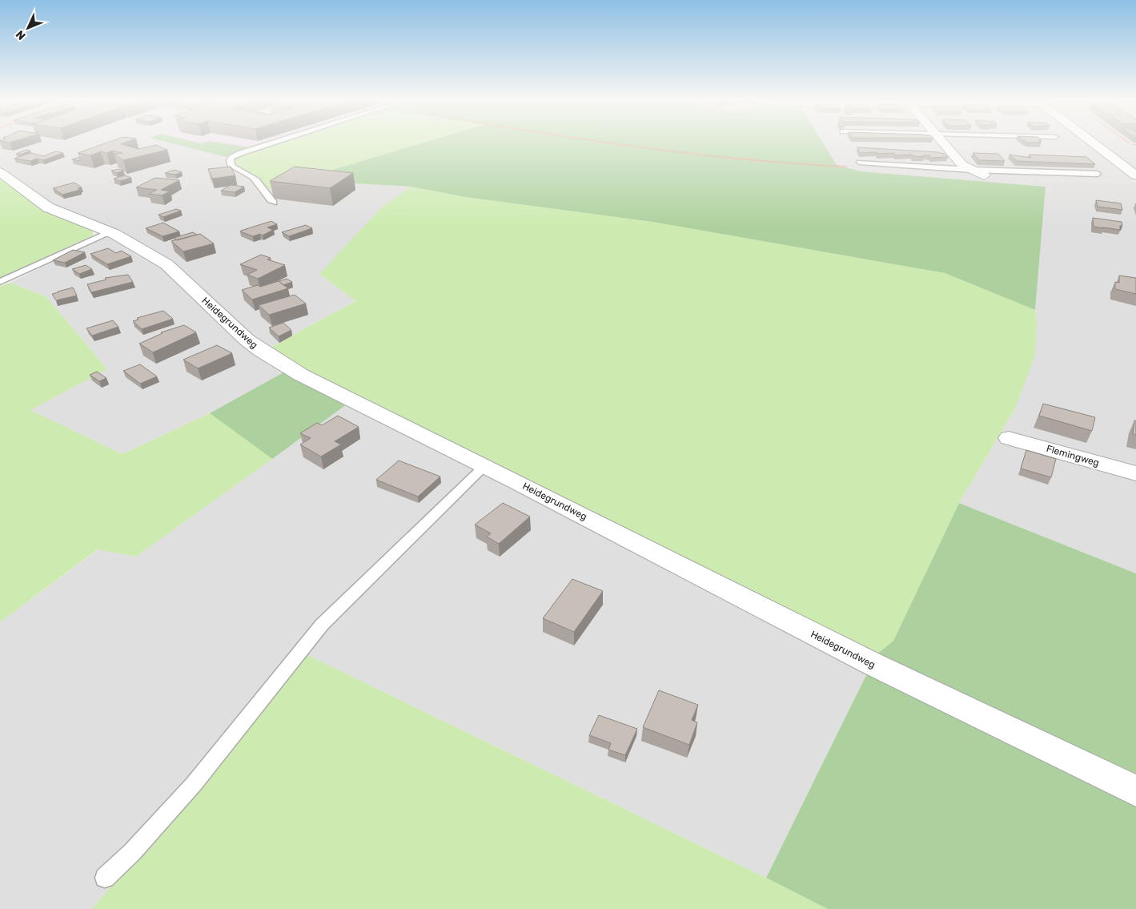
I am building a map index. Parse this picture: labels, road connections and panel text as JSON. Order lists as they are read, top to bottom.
{
  "streets": {
    "street": ["Heidegrundweg", "Flemingweg"]
  },
  "north": "bottom left"
}
